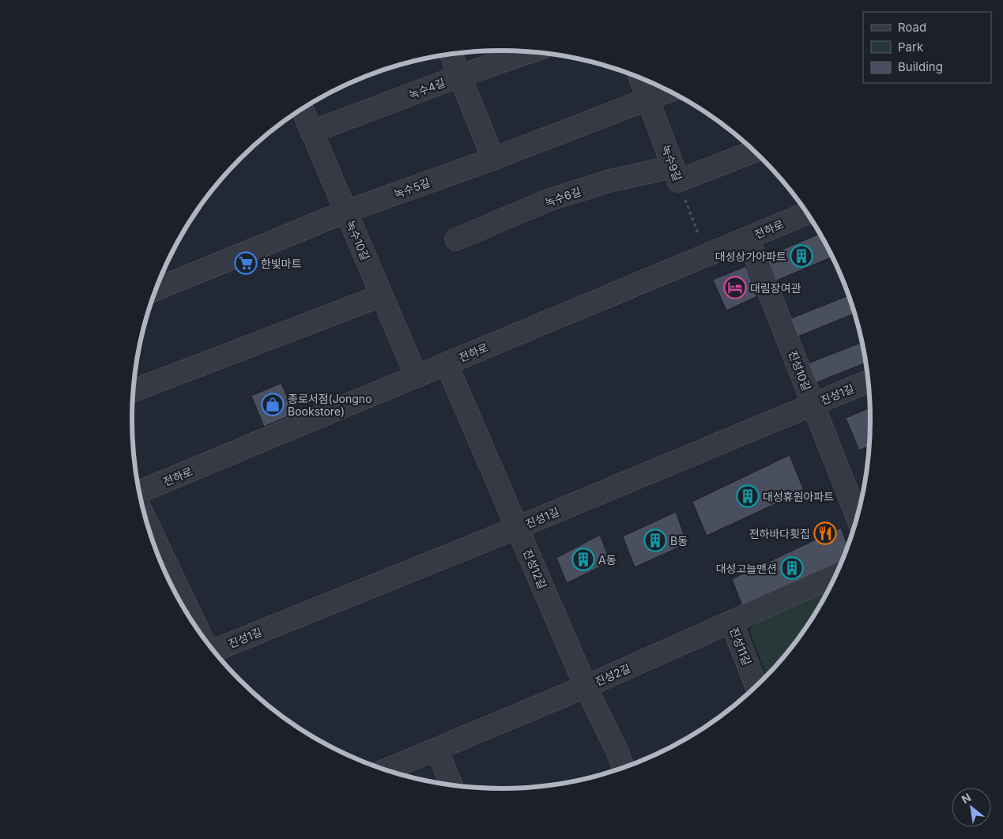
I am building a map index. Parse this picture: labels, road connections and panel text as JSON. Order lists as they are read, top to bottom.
{
  "streets": {
    "street": [
      "녹수4길",
      "녹수9길",
      "녹수5길",
      "녹수6길",
      "전하로",
      "녹수10길",
      "진성10길",
      "진성1길",
      "진성12길",
      "진성11길",
      "진성2길"
    ]
  },
  "crossings": [
    ["녹수4길", "녹수10길"],
    ["녹수9길", "녹수5길"],
    ["녹수9길", "녹수6길"],
    ["녹수9길", "전하로"],
    ["녹수5길", "녹수10길"],
    ["전하로", "녹수10길"],
    ["전하로", "진성10길"],
    ["전하로", "진성12길"],
    ["진성10길", "진성1길"],
    ["진성1길", "진성12길"],
    ["진성12길", "진성2길"],
    ["진성11길", "진성2길"]
  ],
  "places": {
    "building": [
      "대성상가아파트",
      "대성휴원아파트",
      "B동",
      "A동",
      "대성고늘맨션"
    ],
    "supermarket": ["한빛마트"],
    "hotel": ["대림장여관"],
    "shop": ["종로서점(Jongno Bookstore)"],
    "restaurant": ["전하바다횟집"]
  },
  "legend": ["Road", "Park", "Building"],
  "north": "top left"
}
